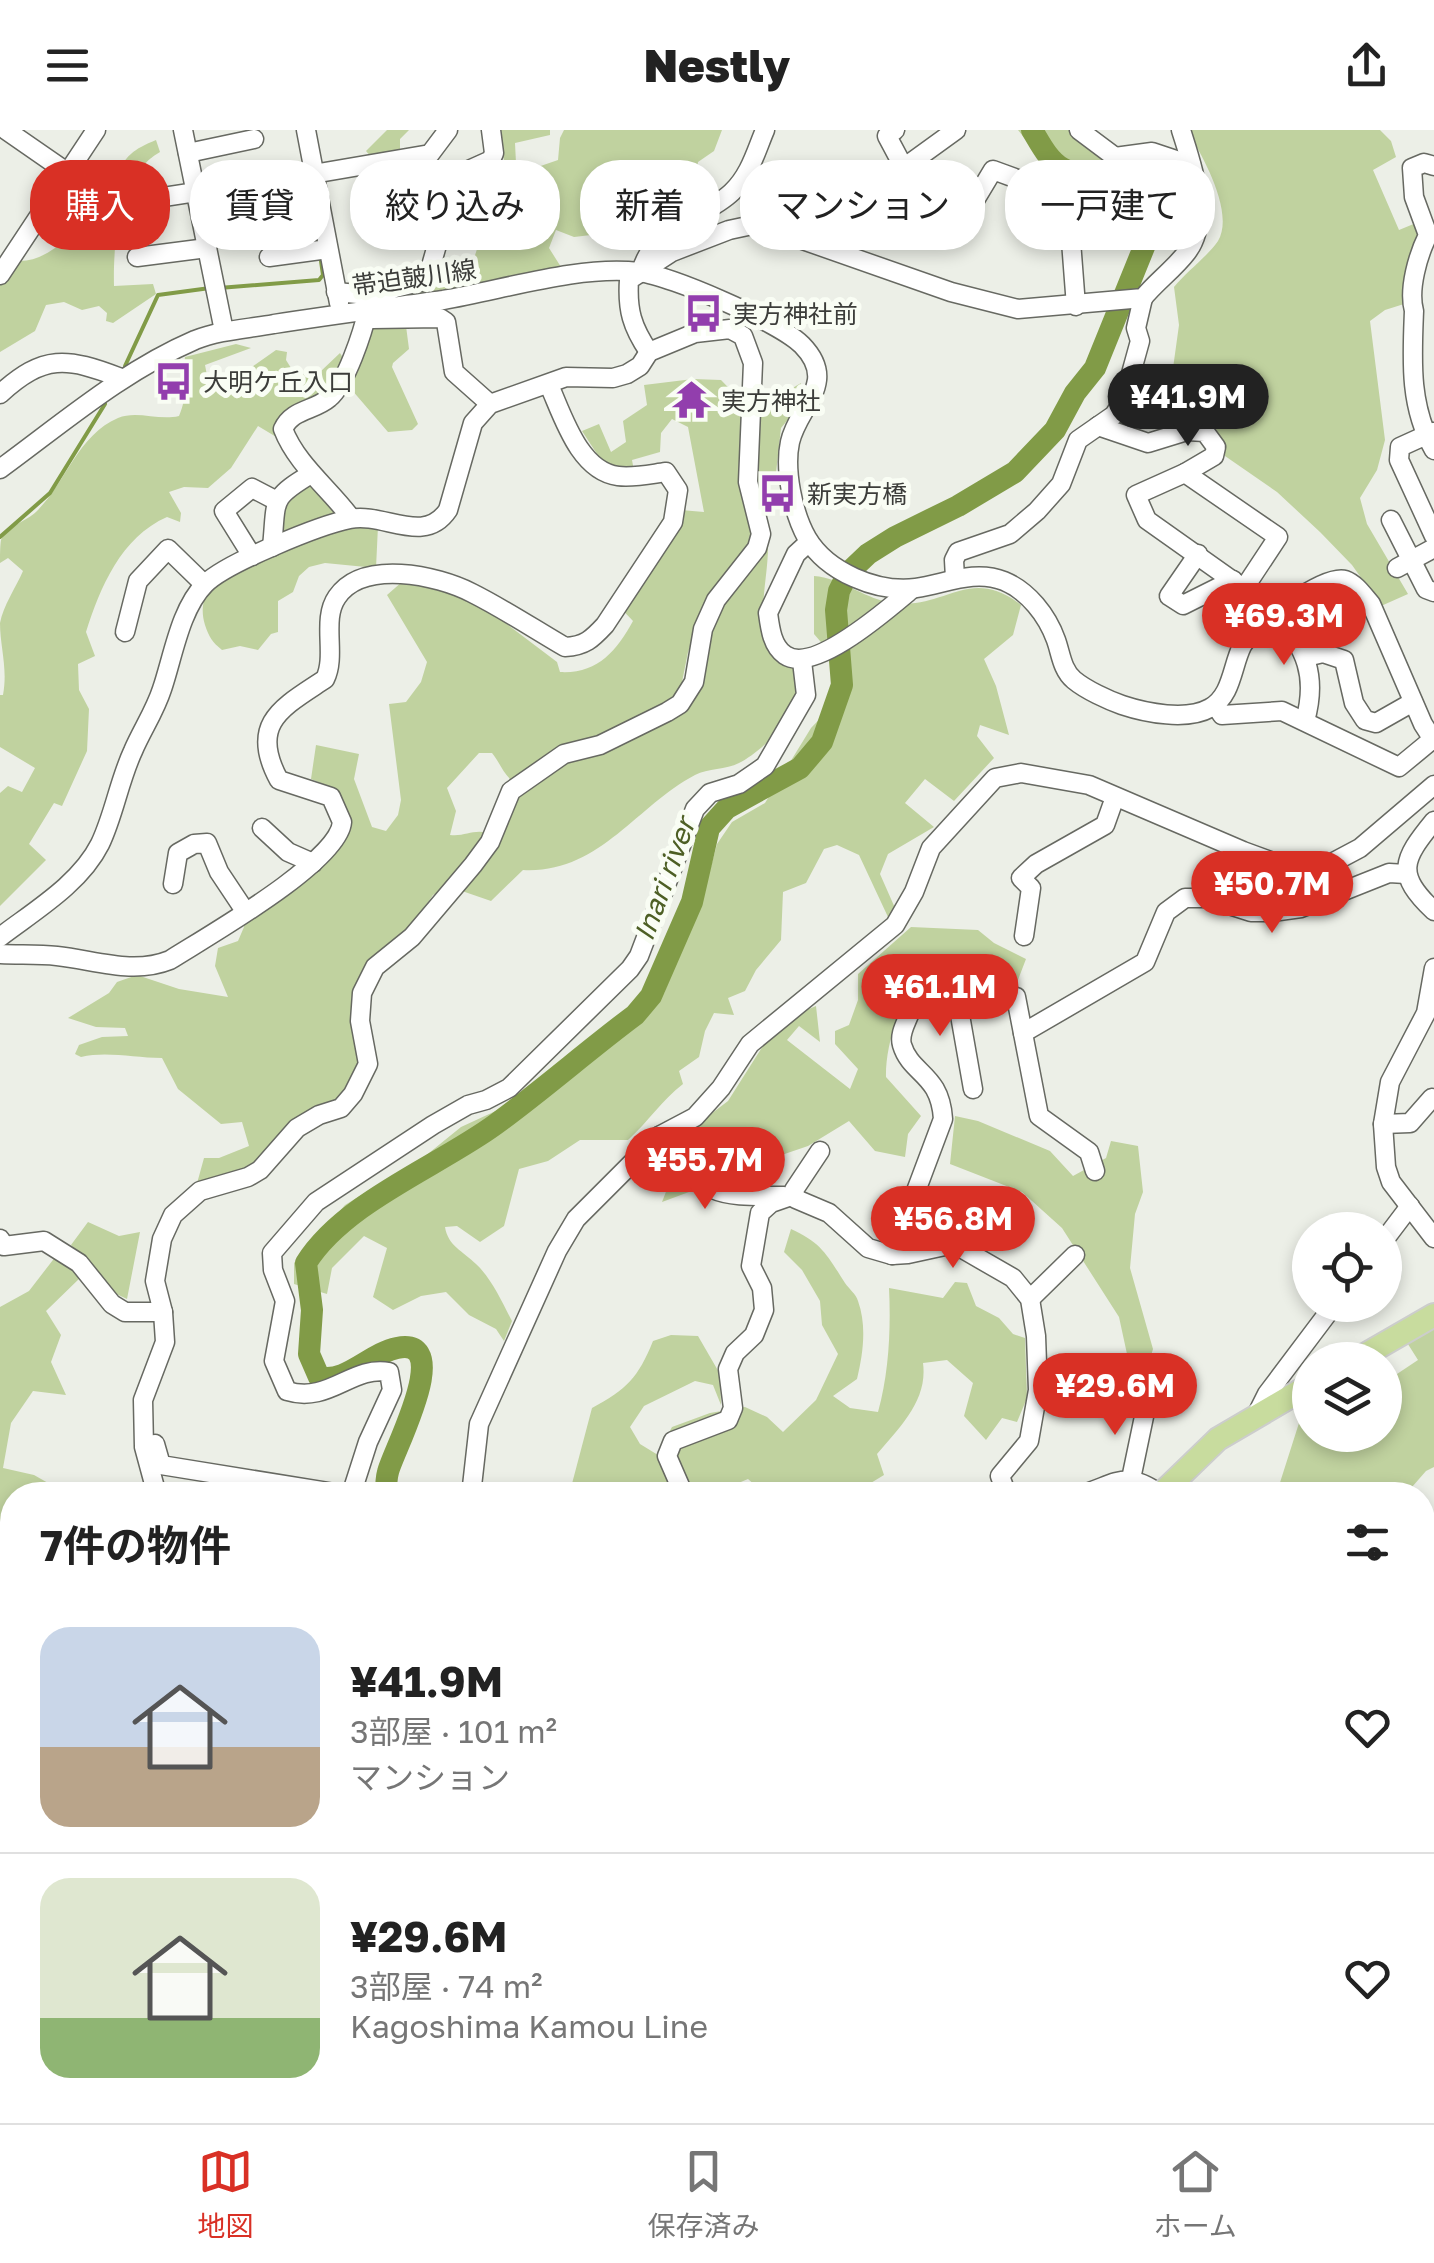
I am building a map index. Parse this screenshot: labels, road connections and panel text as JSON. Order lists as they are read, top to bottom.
{
  "streets": {
    "street": ["帯迫皷川線"]
  },
  "water": ["Inari river"],
  "places": {
    "bus stop": ["実方神社前", "大明ケ丘入口", "新実方橋"],
    "temple": ["実方神社"]
  },
  "page": {
    "header": "Nestly",
    "chip": [
      "購入",
      "賃貸",
      "絞り込み",
      "新着",
      "マンション",
      "一戸建て"
    ],
    "price": [
      "¥41.9M",
      "¥69.3M",
      "¥50.7M",
      "¥61.1M",
      "¥55.7M",
      "¥56.8M",
      "¥29.6M"
    ],
    "heading": "7件の物件",
    "list": [
      {
        "name": "¥41.9M",
        "note": "3部屋 · 101 m² · マンション"
      },
      {
        "name": "¥29.6M",
        "note": "3部屋 · 74 m² · Kagoshima Kamou Line"
      }
    ],
    "tabs": ["地図", "保存済み", "ホーム"]
  }
}
